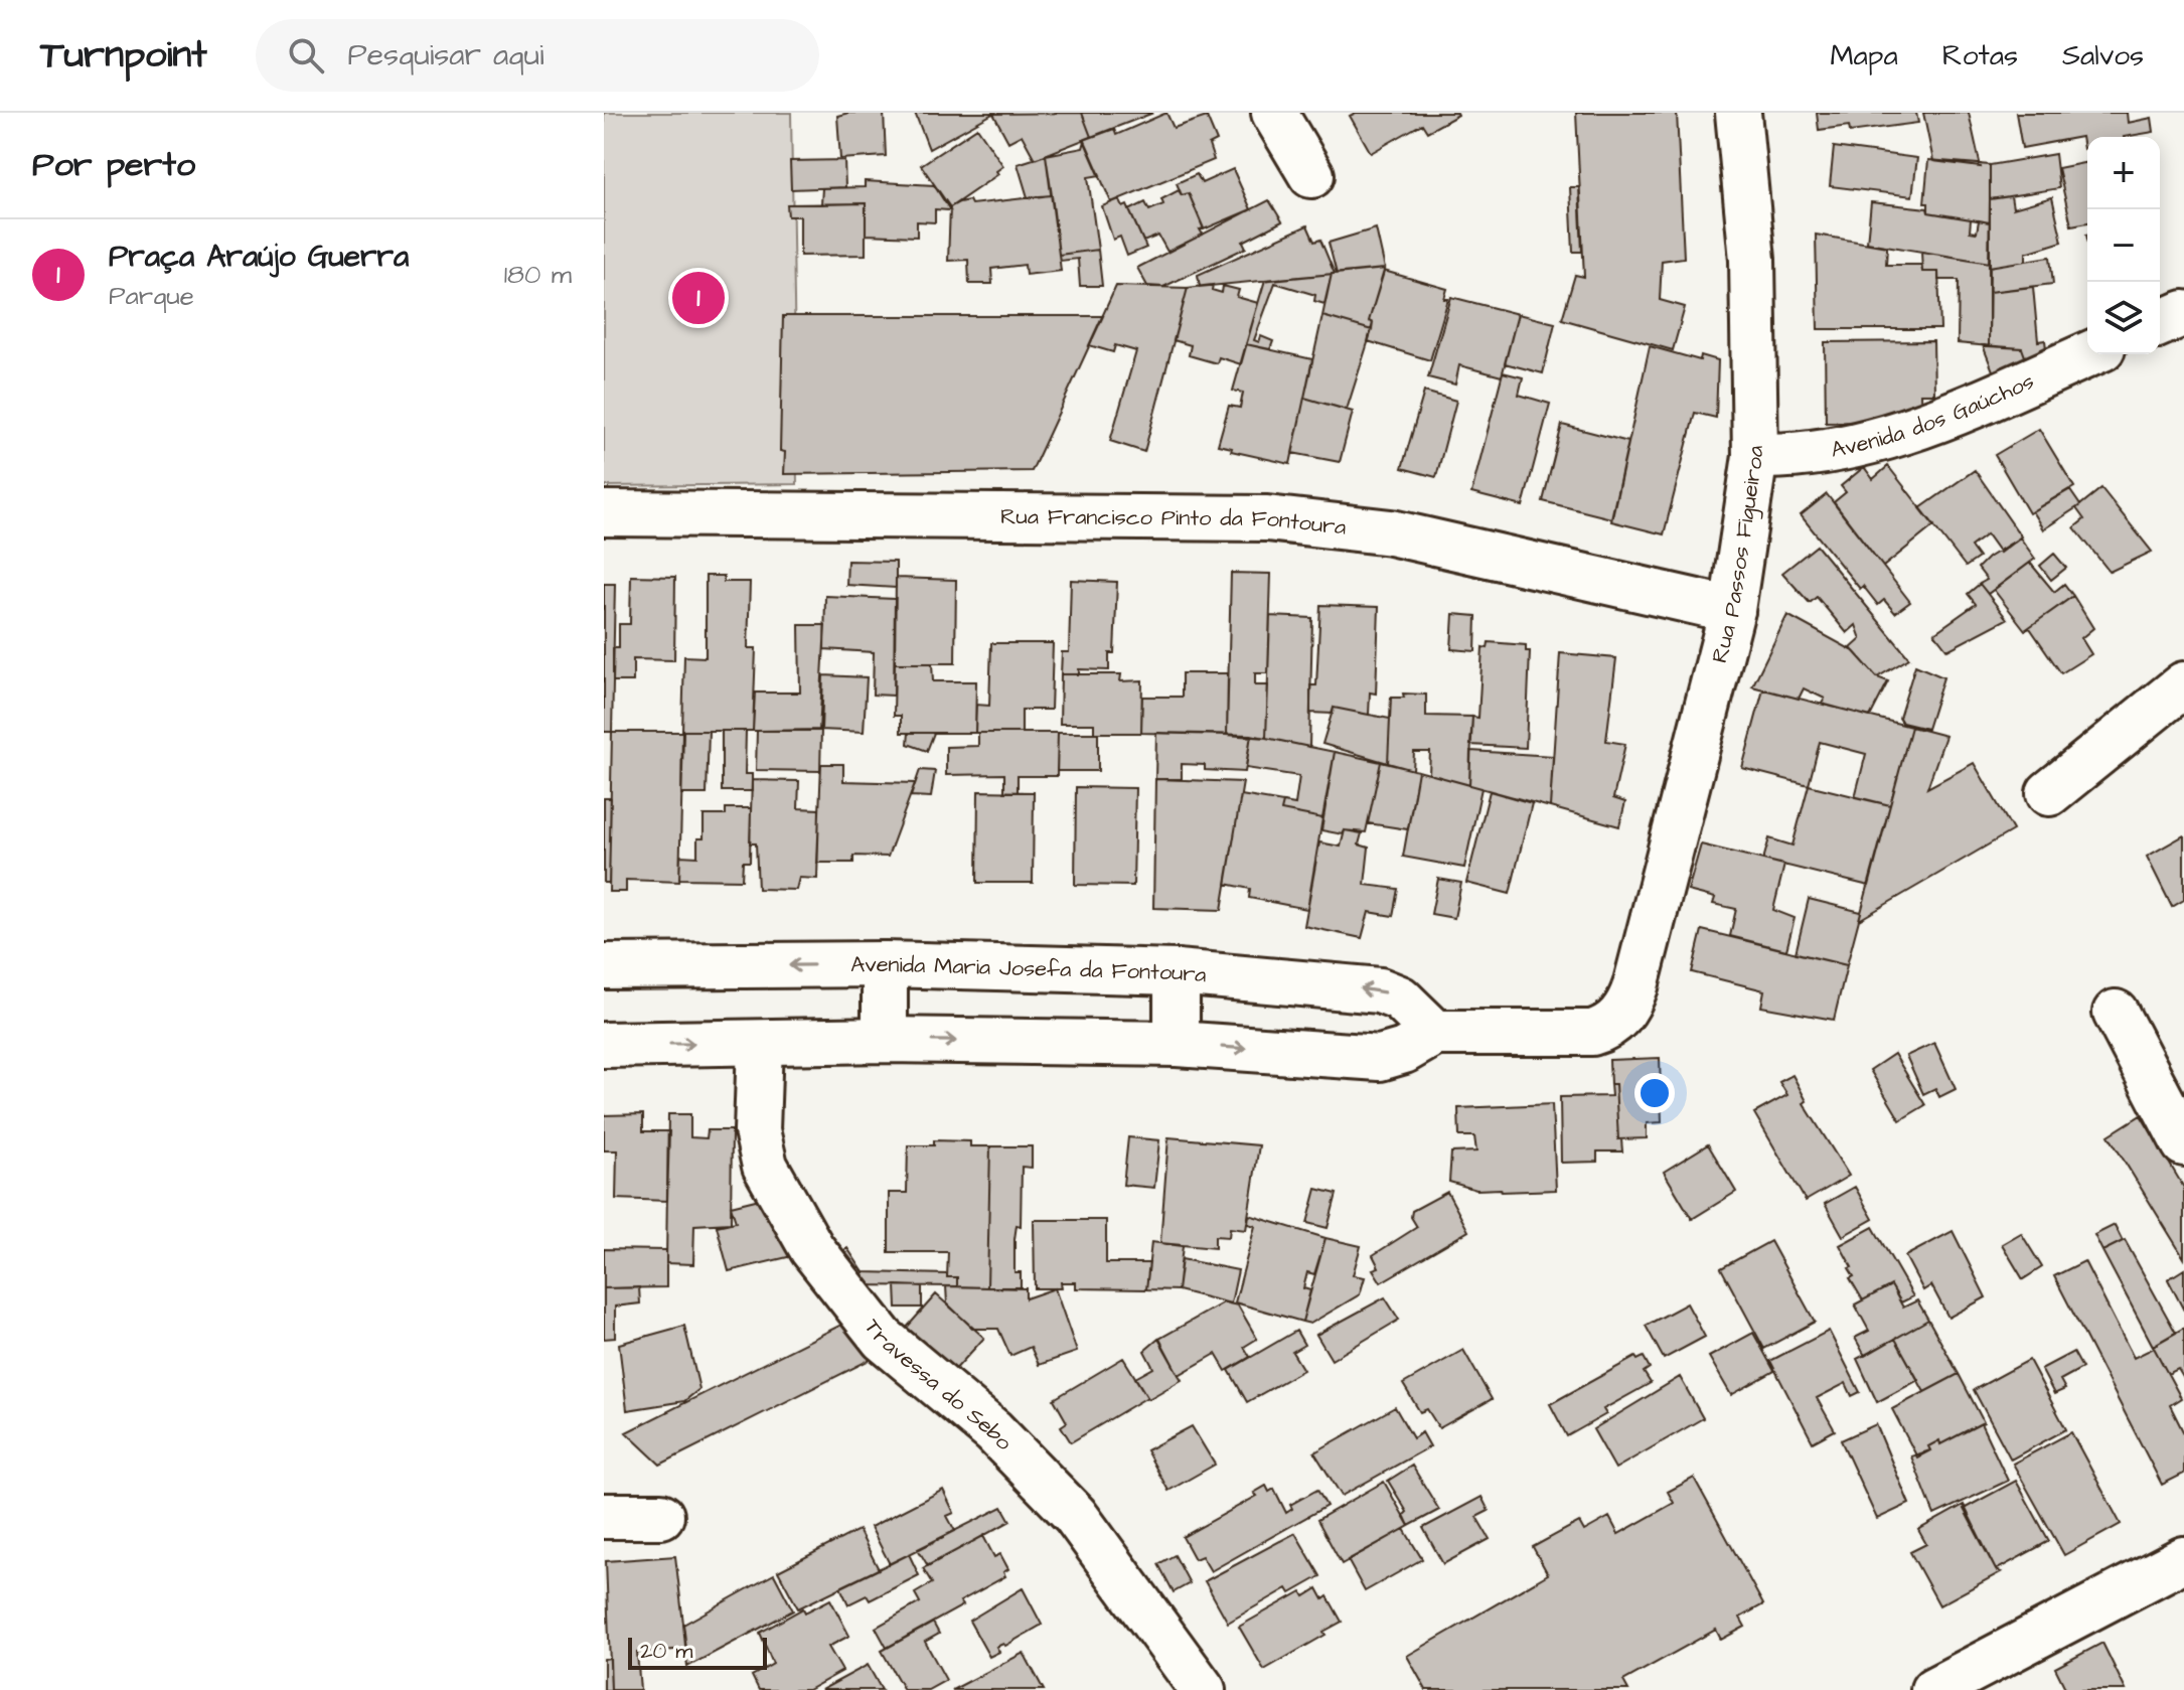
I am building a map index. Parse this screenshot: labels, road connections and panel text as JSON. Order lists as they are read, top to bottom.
{
  "streets": {
    "street": [
      "Avenida dos Gaúchos",
      "Rua Francisco Pinto da Fontoura",
      "Rua Passos Figueiroa",
      "Avenida Maria Josefa da Fontoura",
      "Travessa do Sebo"
    ]
  },
  "crossings": [
    ["Avenida dos Gaúchos", "Rua Passos Figueiroa"],
    ["Rua Francisco Pinto da Fontoura", "Rua Passos Figueiroa"],
    ["Rua Passos Figueiroa", "Avenida Maria Josefa da Fontoura"]
  ],
  "scale_bar": "20 m",
  "page": {
    "header": "Turnpoint",
    "search": "Pesquisar aqui",
    "nav": ["Mapa", "Rotas", "Salvos"],
    "heading": "Por perto",
    "map_buttons": ["+", "−"],
    "list": [
      {
        "mark": "1",
        "name": "Praça Araújo Guerra",
        "note": "Parque",
        "value": "180 m"
      }
    ],
    "pins": "1",
    "scale": "20 m"
  }
}
